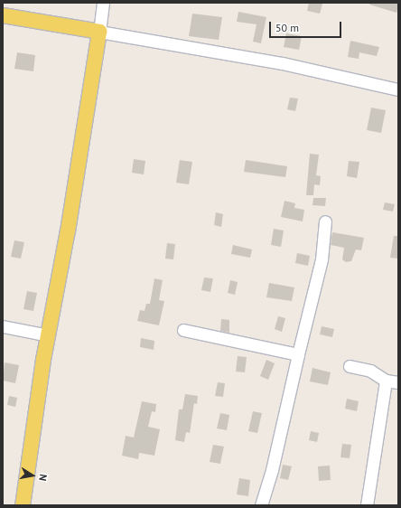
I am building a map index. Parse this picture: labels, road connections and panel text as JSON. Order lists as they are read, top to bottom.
{
  "scale_bar": "50 m",
  "north": "right"
}
